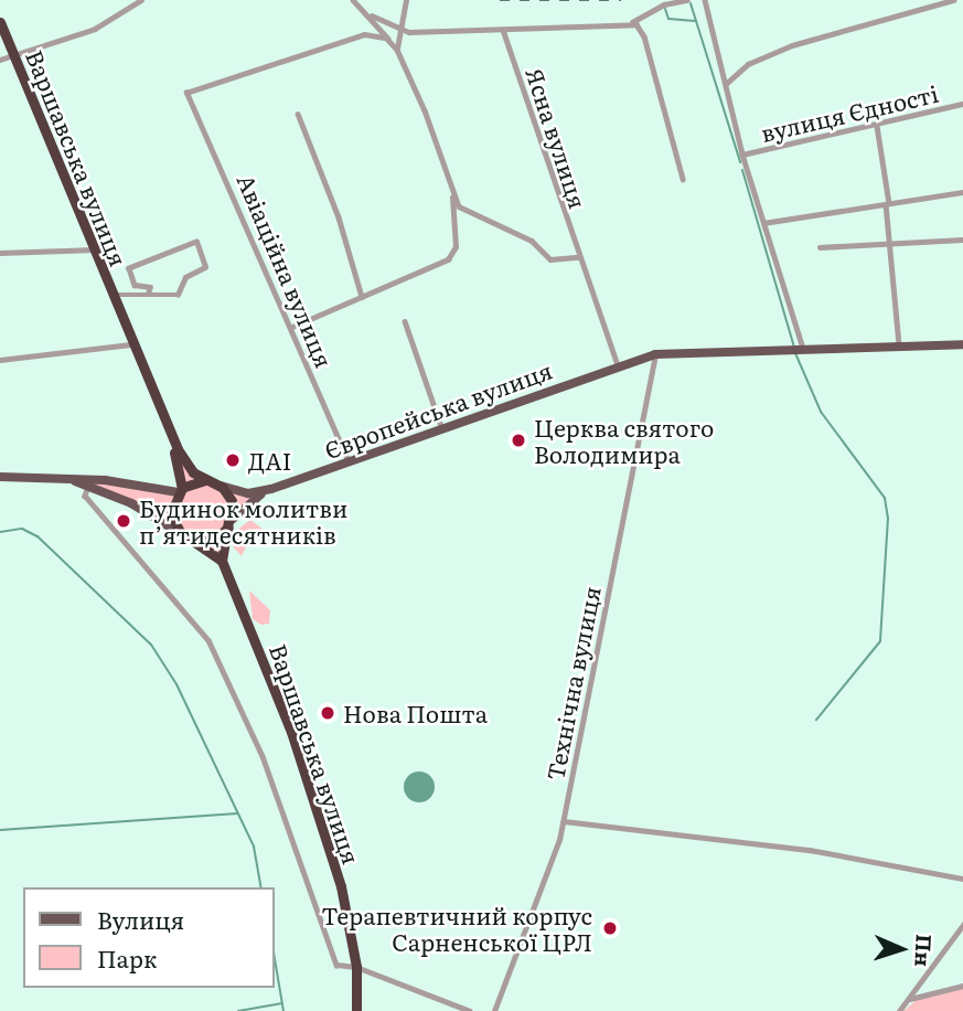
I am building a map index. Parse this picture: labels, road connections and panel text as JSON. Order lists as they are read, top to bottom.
{
  "streets": {
    "highway": ["Варшавська вулиця"],
    "main road": ["Європейська вулиця"],
    "street": [
      "вулиця Єдності",
      "Ясна вулиця",
      "Авіаційна вулиця",
      "Технічна вулиця"
    ]
  },
  "crossings": [
    ["Авіаційна вулиця", "Європейська вулиця"],
    ["Європейська вулиця", "Технічна вулиця"]
  ],
  "places": [
    "Церква святого Володимира",
    "ДАІ",
    "Будинок молитви п’ятидесятників",
    "Нова Пошта",
    "Терапевтичний корпус Сарненської ЦРЛ"
  ],
  "legend": ["Вулиця", "Парк"],
  "north": "right"
}
